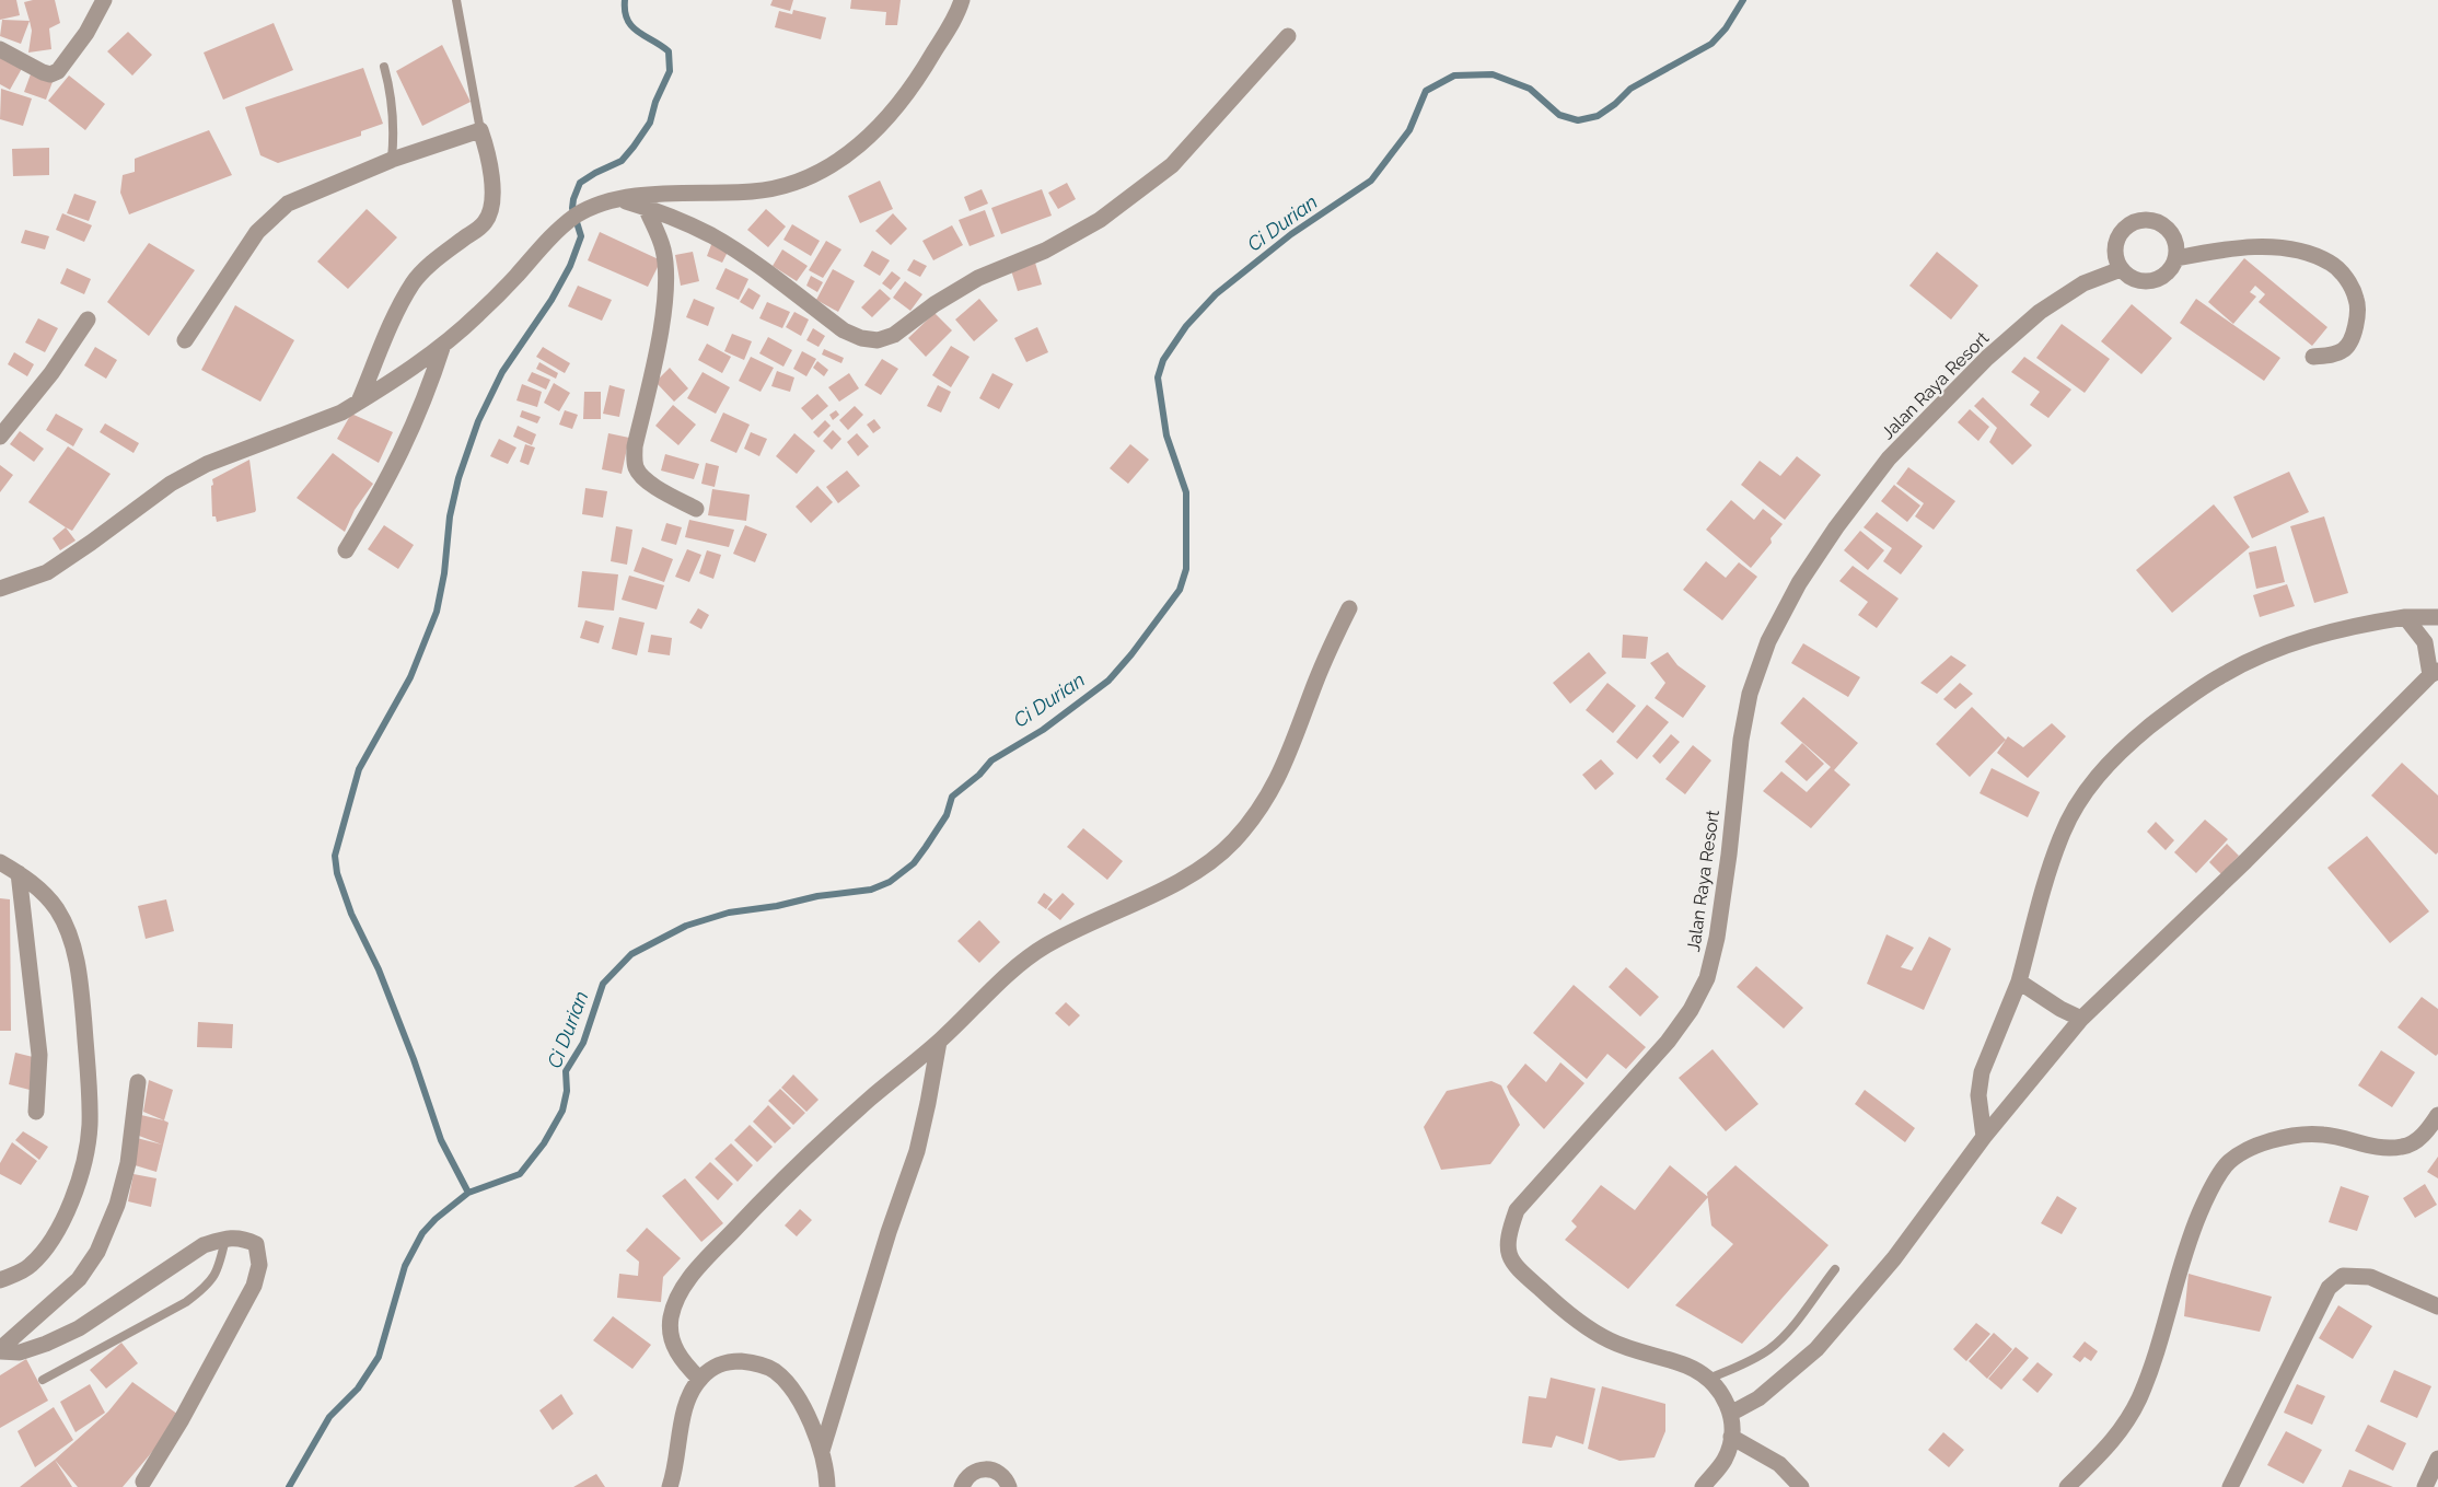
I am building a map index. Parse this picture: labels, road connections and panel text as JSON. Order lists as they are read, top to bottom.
{
  "streets": {
    "street": ["Jalan Raya Resort"]
  },
  "water": ["Ci Durian"]
}
